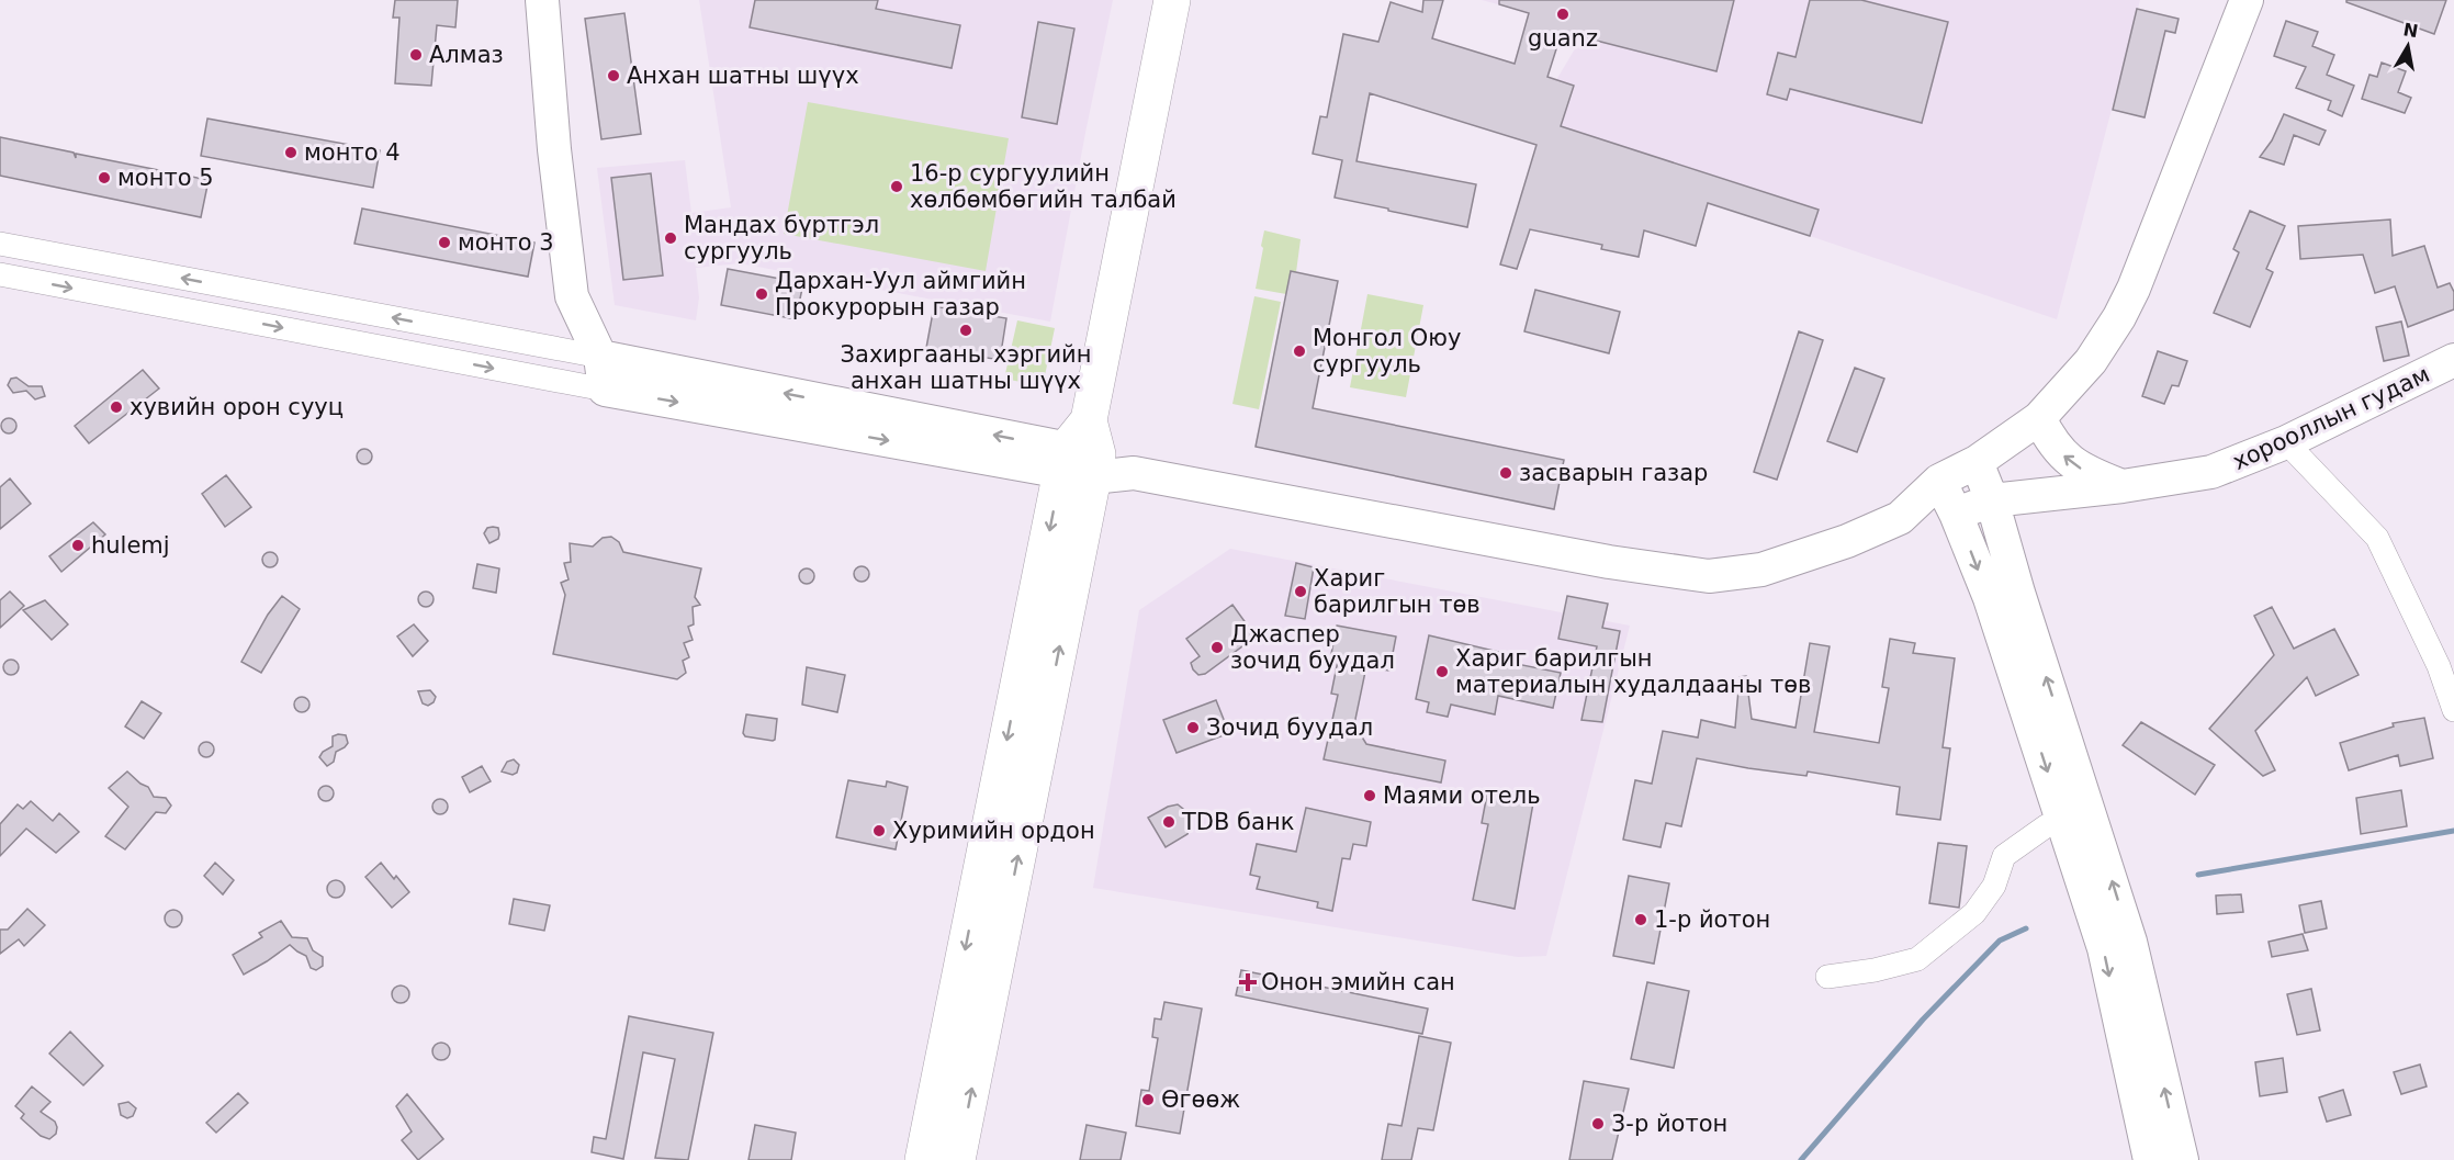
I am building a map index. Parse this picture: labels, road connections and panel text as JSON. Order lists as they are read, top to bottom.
{
  "streets": {
    "main road": ["хорооллын гудам"]
  },
  "places": {
    "other": [
      "guanz",
      "Алмаз",
      "Анхан шатны шүүх",
      "монто 4",
      "монто 5",
      "16-р сургуулийн хөлбөмбөгийн талбай",
      "Мандах бүртгэл сургууль",
      "монто 3",
      "Дархан-Уул аймгийн Прокурорын газар",
      "Захиргааны хэргийн анхан шатны шүүх",
      "Монгол Оюу сургууль",
      "хувийн орон сууц",
      "засварын газар",
      "hulemj",
      "Хариг барилгын төв",
      "Джаспер зочид буудал",
      "Хариг барилгын материалын худалдааны төв",
      "Зочид буудал",
      "Маями отель",
      "TDB банк",
      "Хуримийн ордон",
      "1-р йотон",
      "Өгөөж",
      "3-р йотон"
    ],
    "health": ["Онон эмийн сан"]
  },
  "north": "top"
}
